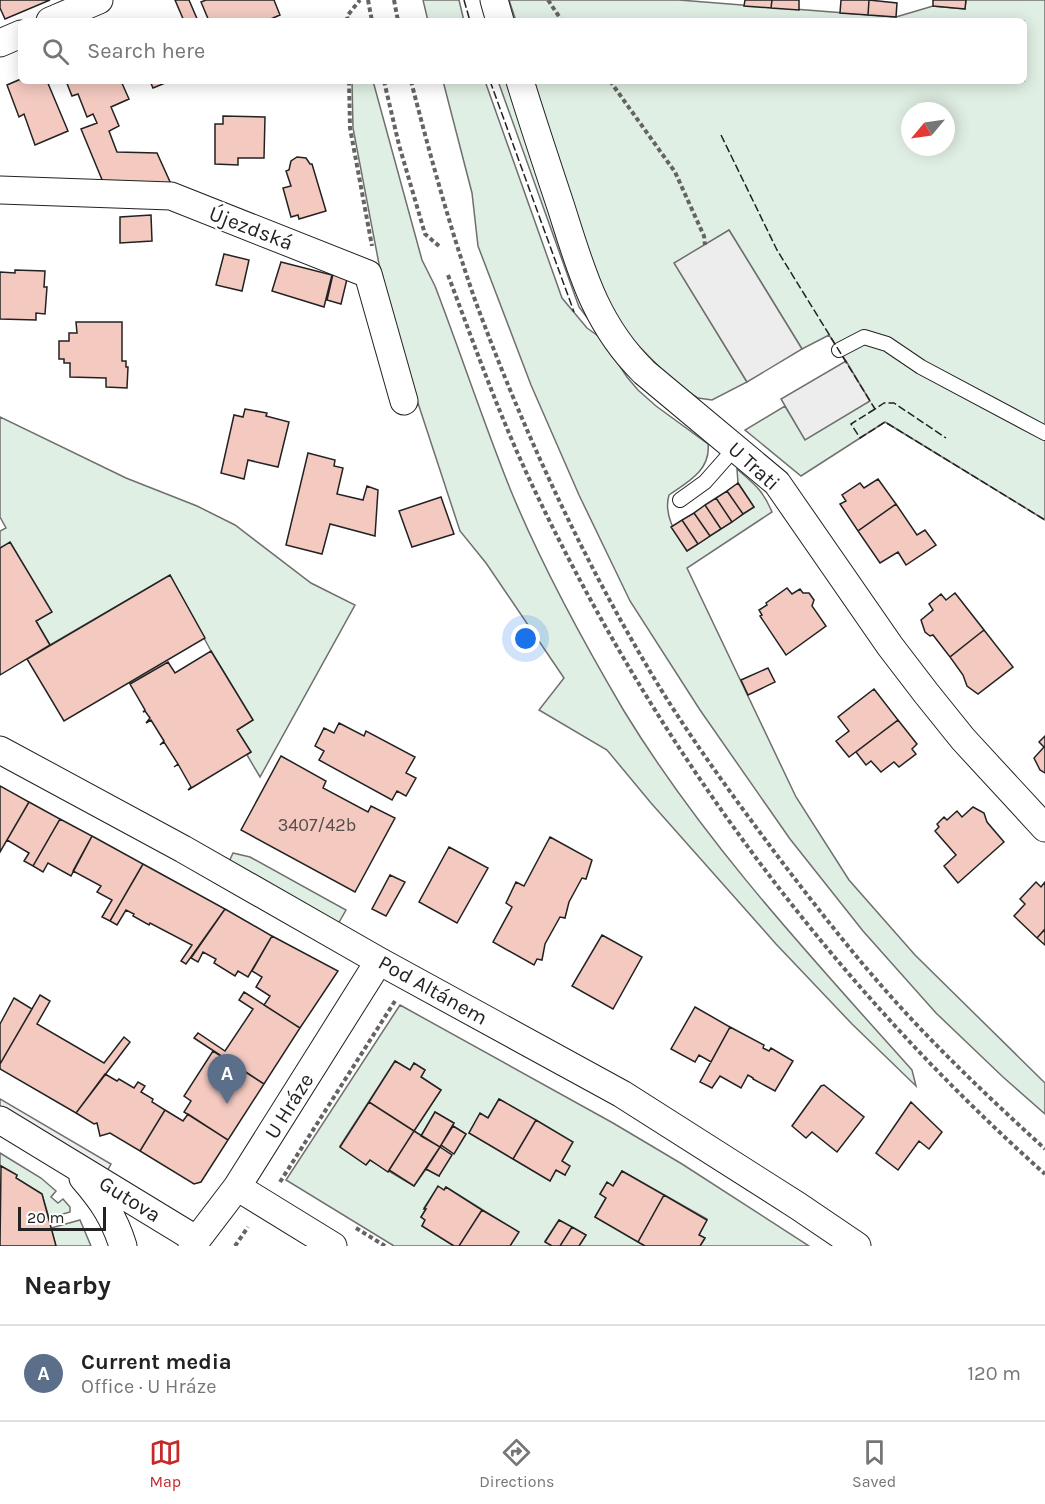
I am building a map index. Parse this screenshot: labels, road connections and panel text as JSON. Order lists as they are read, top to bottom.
{
  "streets": {
    "street": [
      "Újezdská",
      "U Trati",
      "Pod Altánem",
      "U Hráze",
      "Gutova"
    ]
  },
  "crossings": [
    ["Pod Altánem", "U Hráze"],
    ["U Hráze", "Gutova"]
  ],
  "house_numbers": ["3407/42b"],
  "scale_bar": "20 m",
  "north": "bottom left",
  "page": {
    "search": "Search here",
    "pins": "A",
    "scale": "20 m",
    "heading": "Nearby",
    "list": [
      {
        "mark": "A",
        "name": "Current media",
        "note": "Office · U Hráze",
        "value": "120 m"
      }
    ],
    "nav": ["Map", "Directions", "Saved"]
  }
}
